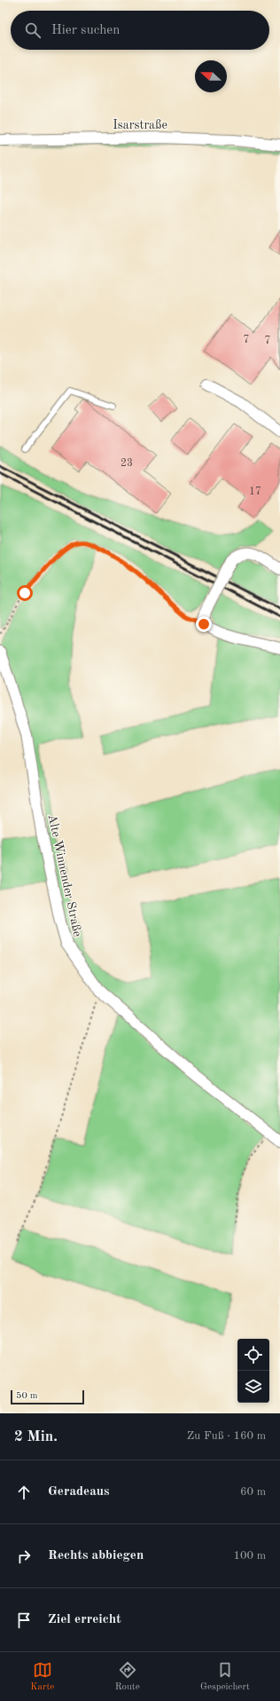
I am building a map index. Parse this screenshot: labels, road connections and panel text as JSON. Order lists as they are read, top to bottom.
{
  "streets": {
    "street": ["Isarstraße", "Alte Winnender Straße"]
  },
  "house_numbers": [
    "7",
    "7",
    "23",
    "17"
  ],
  "scale_bar": "50 m",
  "north": "left",
  "page": {
    "search": "Hier suchen",
    "scale": "50 m",
    "heading": ["2 Min.", "Zu Fuß · 160 m"],
    "list": [
      ["Geradeaus", "60 m"],
      ["Rechts abbiegen", "100 m"],
      "Ziel erreicht"
    ],
    "nav": ["Karte", "Route", "Gespeichert"]
  }
}
